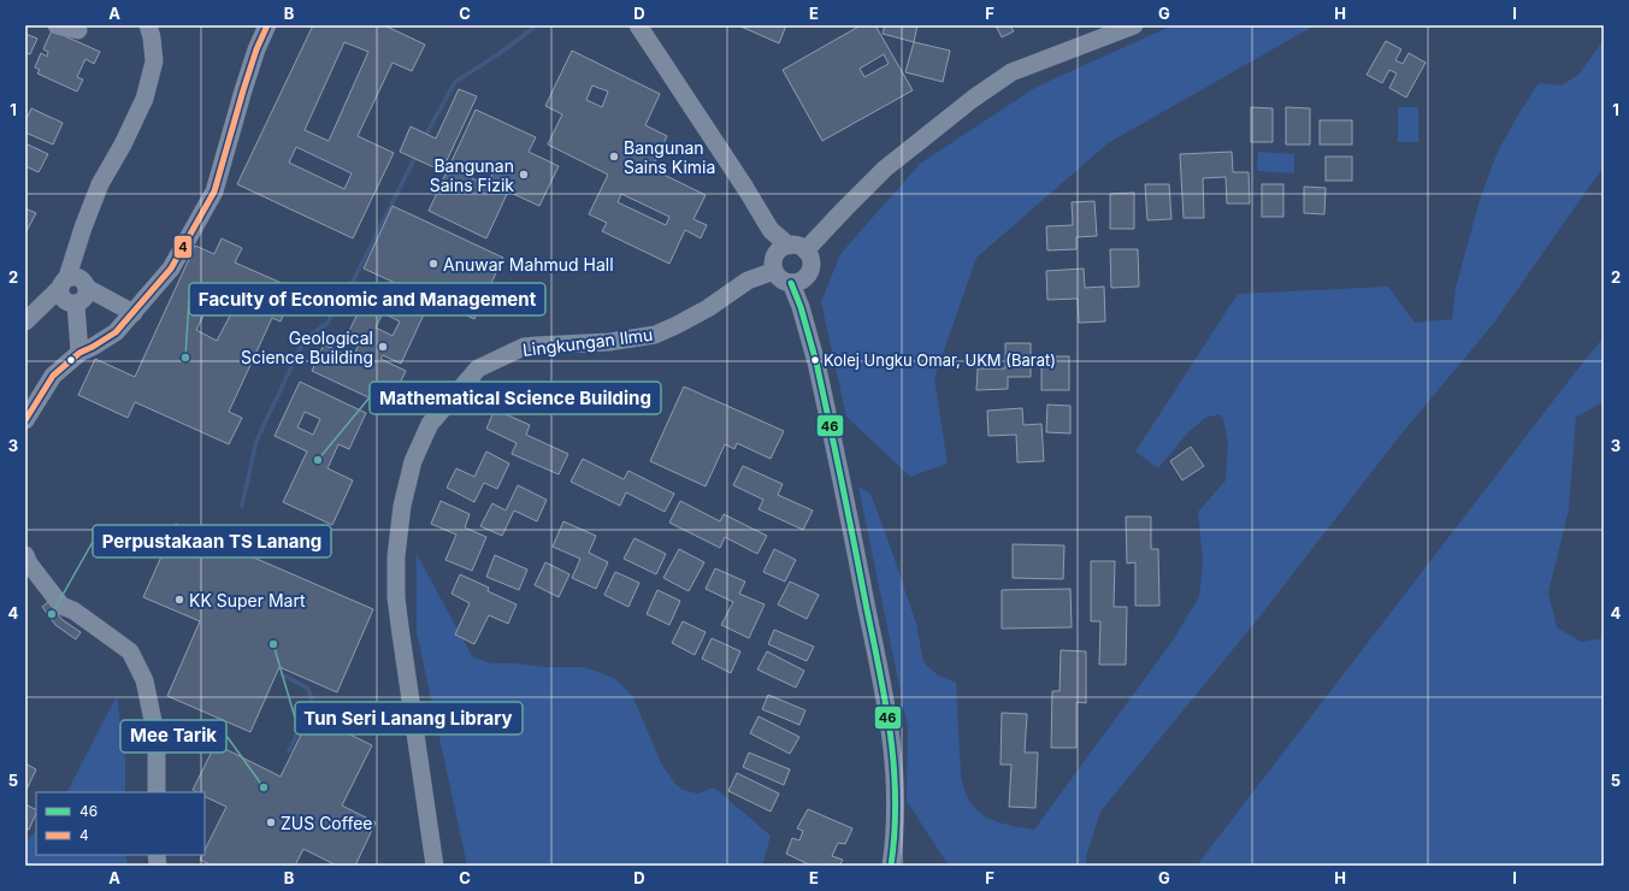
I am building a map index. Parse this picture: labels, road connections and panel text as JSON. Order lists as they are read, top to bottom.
{
  "streets": {
    "street": ["Lingkungan Ilmu"]
  },
  "places": [
    "Bangunan Sains Kimia",
    "Bangunan Sains Fizik",
    "Anuwar Mahmud Hall",
    "Geological Science Building",
    "Faculty of Economic and Management",
    "Kolej Ungku Omar, UKM (Barat)",
    "Mathematical Science Building",
    "KK Super Mart",
    "Perpustakaan TS Lanang",
    "Tun Seri Lanang Library",
    "Mee Tarik",
    "ZUS Coffee"
  ],
  "lines": ["transit line 4", "transit line 46"],
  "legend": ["46", "4"],
  "grid": {
    "columns": [
      "A",
      "B",
      "C",
      "D",
      "E",
      "F",
      "G",
      "H",
      "I"
    ],
    "rows": [
      "1",
      "2",
      "3",
      "4",
      "5"
    ]
  }
}
